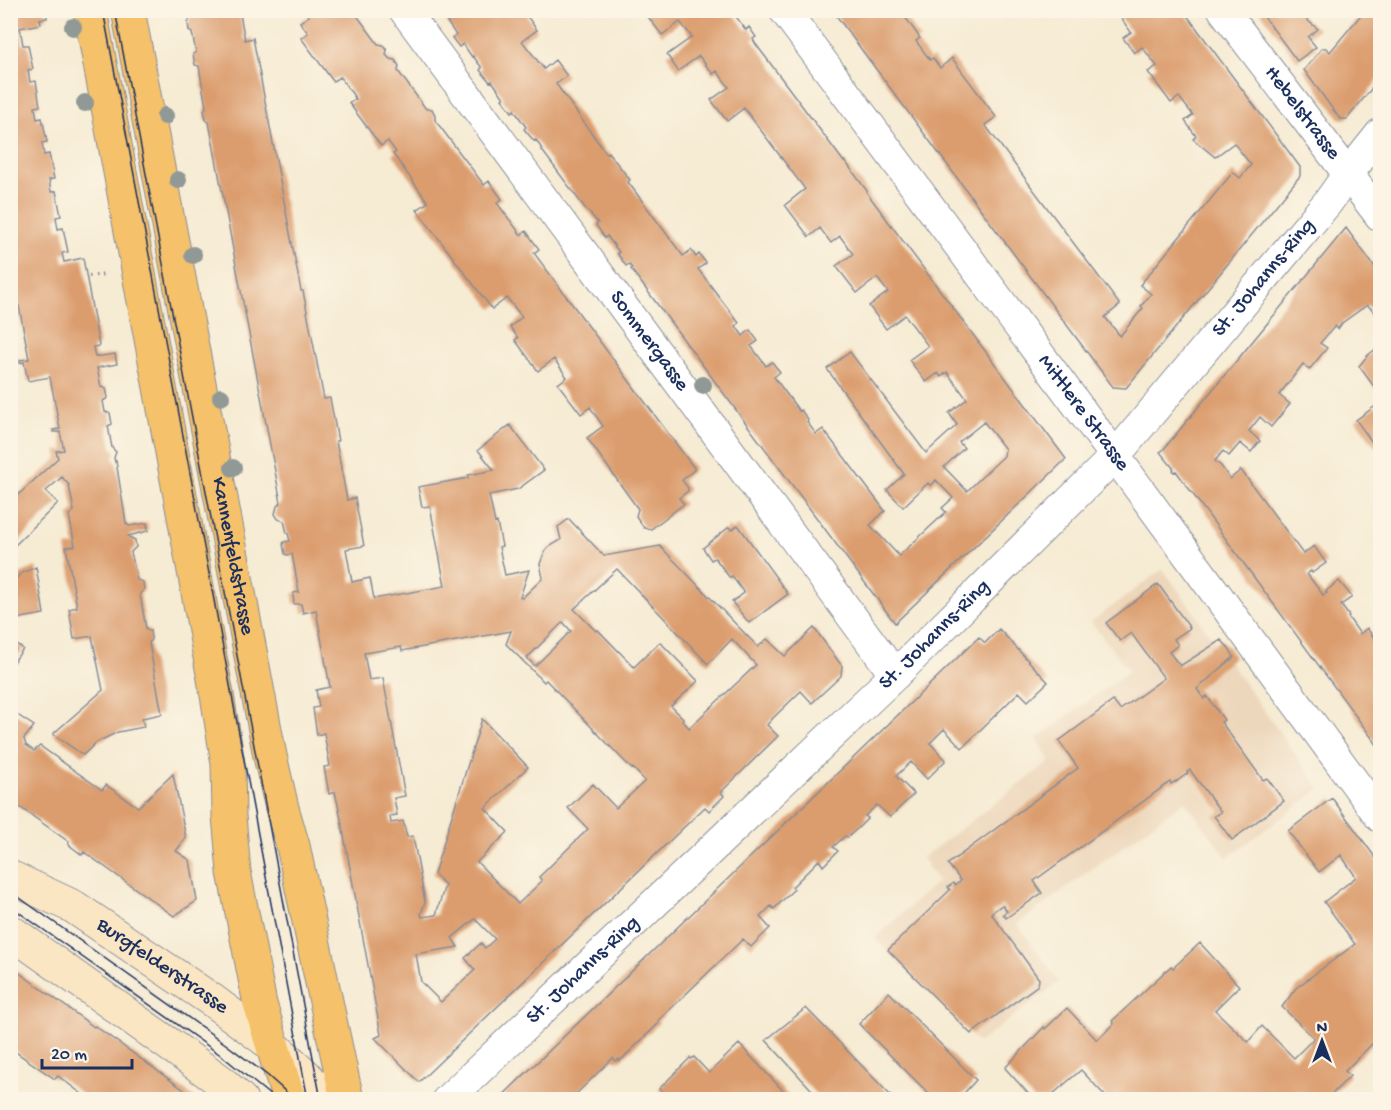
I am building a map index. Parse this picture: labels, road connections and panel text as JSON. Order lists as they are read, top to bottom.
{
  "streets": {
    "main road": ["Kannenfeldstrasse", "Burgfelderstrasse"],
    "street": [
      "Hebelstrasse",
      "St. Johanns-Ring",
      "Sommergasse",
      "Mittlere Strasse"
    ]
  },
  "crossings": [
    ["Hebelstrasse", "St. Johanns-Ring"],
    ["St. Johanns-Ring", "Sommergasse"],
    ["St. Johanns-Ring", "Mittlere Strasse"],
    ["Kannenfeldstrasse", "Burgfelderstrasse"]
  ],
  "scale_bar": "20 m",
  "north": "top"
}
